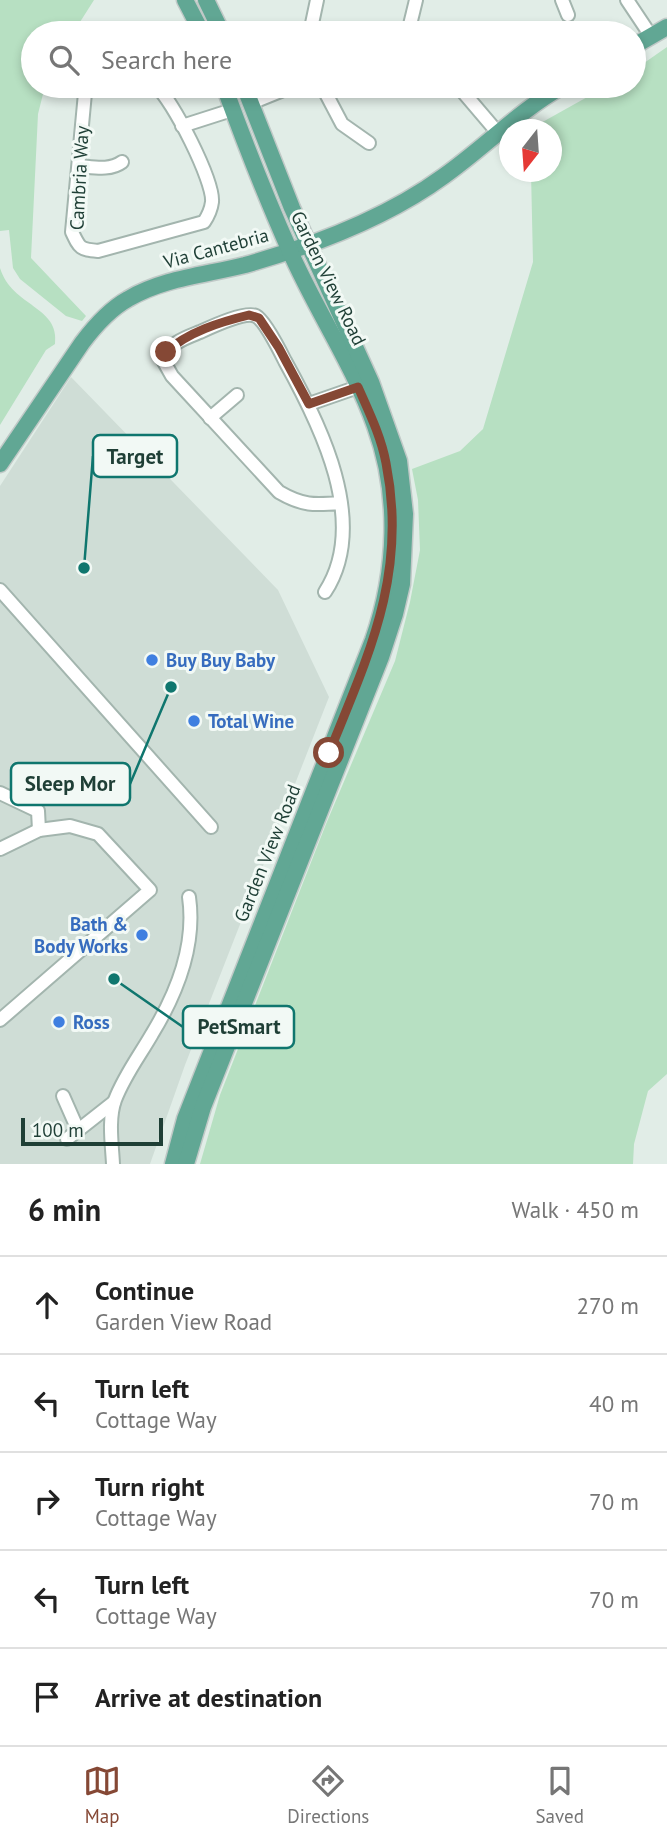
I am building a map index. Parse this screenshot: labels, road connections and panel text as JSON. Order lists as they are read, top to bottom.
{
  "streets": {
    "main road": ["Via Cantebria", "Garden View Road"],
    "street": ["Cambria Way"]
  },
  "crossings": [
    ["Via Cantebria", "Garden View Road"]
  ],
  "places": [
    "Target",
    "Buy Buy Baby",
    "Sleep Mor",
    "Total Wine",
    "Bath & Body Works",
    "PetSmart",
    "Ross"
  ],
  "scale_bar": "100 m",
  "north": "bottom",
  "page": {
    "search": "Search here",
    "scale": "100 m",
    "heading": ["6 min", "Walk · 450 m"],
    "list": [
      ["Continue", "Garden View Road", "270 m"],
      ["Turn left", "Cottage Way", "40 m"],
      ["Turn right", "Cottage Way", "70 m"],
      ["Turn left", "Cottage Way", "70 m"],
      "Arrive at destination"
    ],
    "nav": ["Map", "Directions", "Saved"]
  }
}
